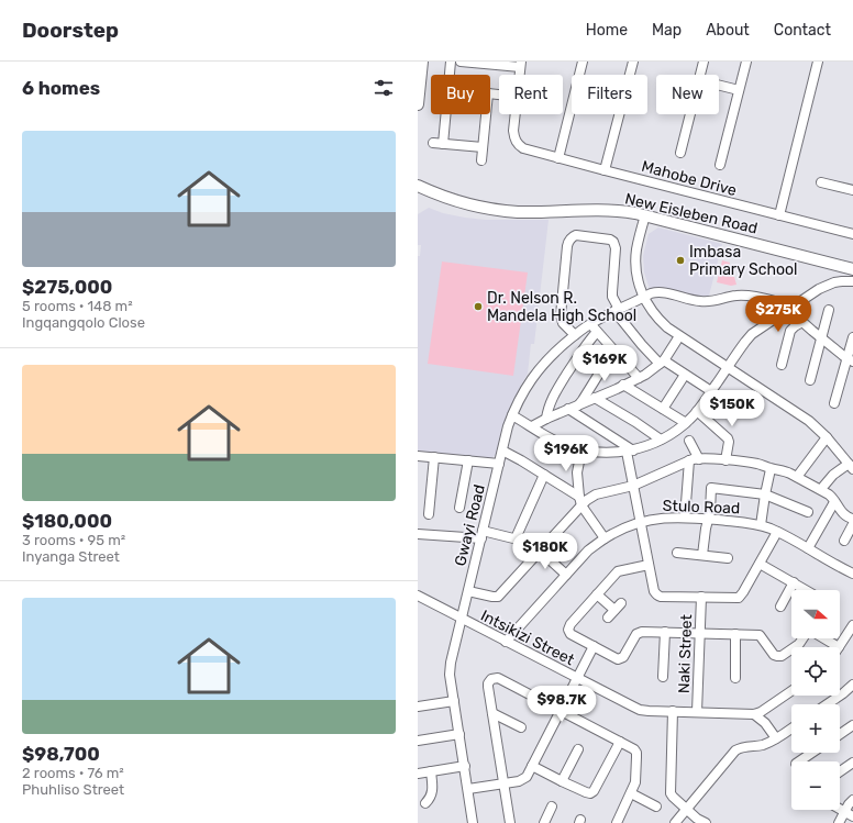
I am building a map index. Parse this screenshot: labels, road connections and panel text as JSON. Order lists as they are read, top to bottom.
{
  "streets": {
    "main road": ["New Eisleben Road"],
    "street": [
      "Mahobe Drive",
      "Stulo Road",
      "Gwayi Road",
      "Intsikizi Street",
      "Naki Street"
    ]
  },
  "crossings": [
    ["Stulo Road", "Intsikizi Street"],
    ["Gwayi Road", "Intsikizi Street"],
    ["Intsikizi Street", "Naki Street"]
  ],
  "places": ["Imbasa Primary School", "Dr. Nelson R. Mandela High School"],
  "north": "right",
  "page": {
    "header": "Doorstep",
    "nav": [
      "Home",
      "Map",
      "About",
      "Contact"
    ],
    "heading": "6 homes",
    "chip": [
      "Buy",
      "Rent",
      "Filters",
      "New"
    ],
    "list": [
      {
        "name": "$275,000",
        "note": "5 rooms · 148 m² · Ingqangqolo Close"
      },
      {
        "name": "$180,000",
        "note": "3 rooms · 95 m² · Inyanga Street"
      },
      {
        "name": "$98,700",
        "note": "2 rooms · 76 m² · Phuhliso Street"
      }
    ],
    "price": [
      "$275K",
      "$169K",
      "$150K",
      "$196K",
      "$180K",
      "$98.7K"
    ],
    "map_buttons": ["+", "−"]
  }
}
